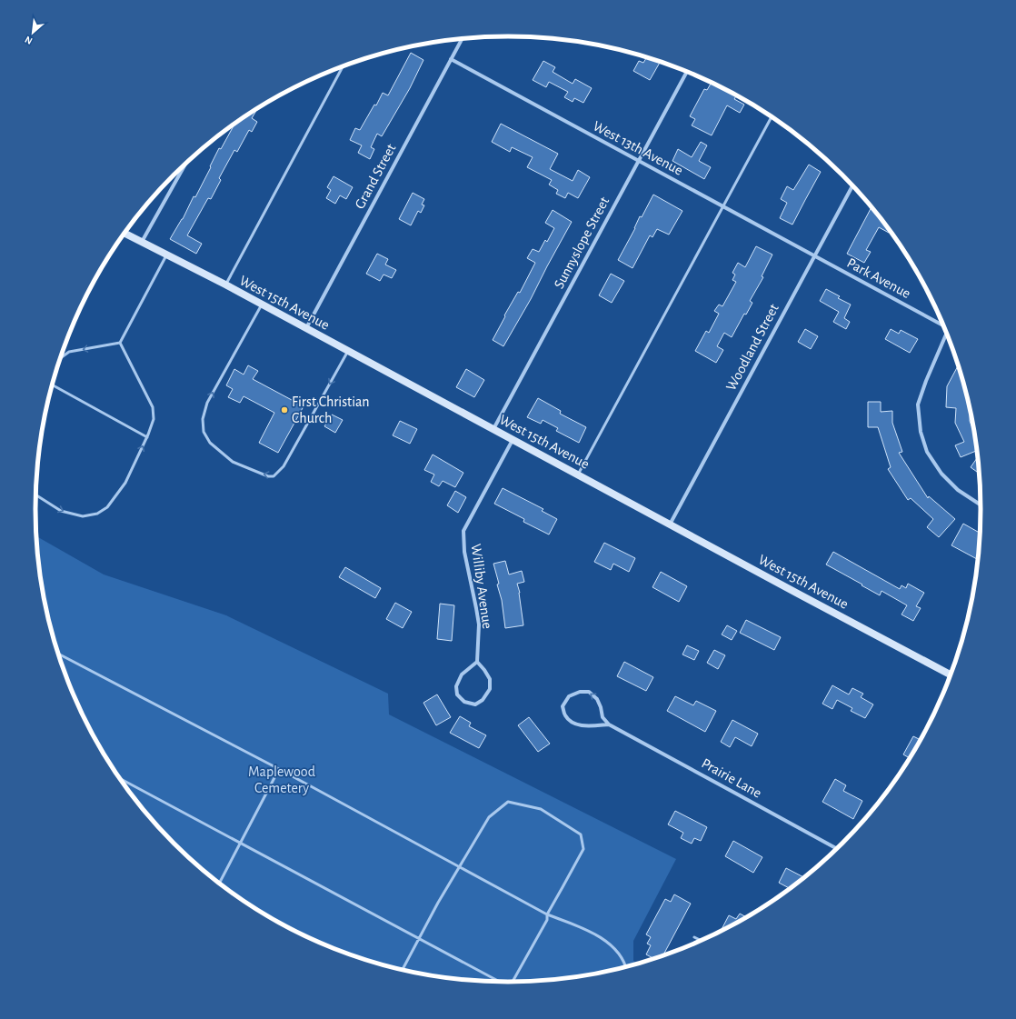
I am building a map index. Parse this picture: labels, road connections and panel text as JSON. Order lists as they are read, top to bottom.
{
  "streets": {
    "street": [
      "West 13th Avenue",
      "Grand Street",
      "Sunnyslope Street",
      "Park Avenue",
      "West 15th Avenue",
      "Woodland Street",
      "Williby Avenue",
      "Prairie Lane"
    ]
  },
  "crossings": [
    ["West 13th Avenue", "Grand Street"],
    ["West 13th Avenue", "Sunnyslope Street"],
    ["West 13th Avenue", "Park Avenue"],
    ["West 13th Avenue", "Woodland Street"],
    ["Grand Street", "West 15th Avenue"],
    ["Sunnyslope Street", "West 15th Avenue"],
    ["Park Avenue", "Woodland Street"],
    ["West 15th Avenue", "Woodland Street"],
    ["West 15th Avenue", "Williby Avenue"]
  ],
  "parks": ["Maplewood Cemetery"],
  "places": ["First Christian Church"],
  "north": "bottom left"
}
